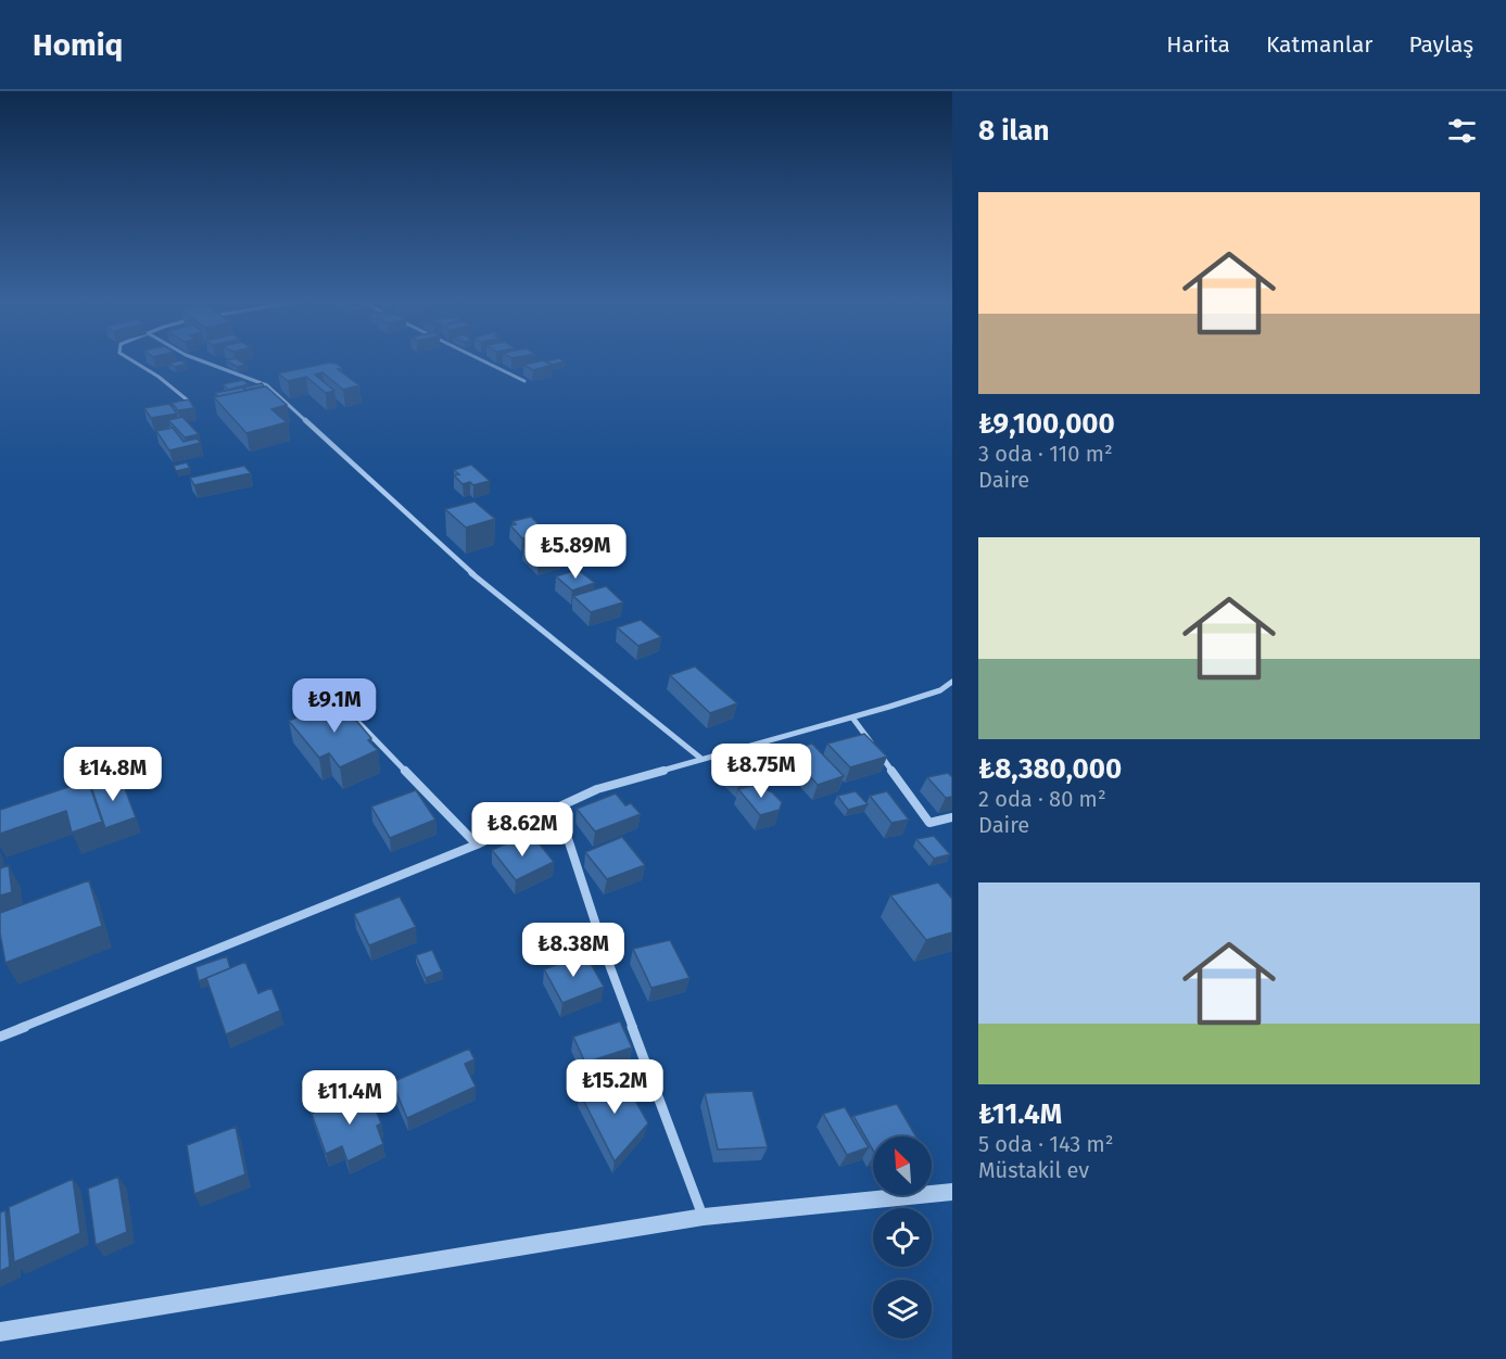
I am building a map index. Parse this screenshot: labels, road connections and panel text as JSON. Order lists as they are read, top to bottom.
{
  "north": "top left",
  "page": {
    "header": "Homiq",
    "nav": ["Harita", "Katmanlar", "Paylaş"],
    "heading": "8 ilan",
    "list": [
      {
        "name": "₺9,100,000",
        "note": "3 oda · 110 m² · Daire"
      },
      {
        "name": "₺8,380,000",
        "note": "2 oda · 80 m² · Daire"
      },
      {
        "name": "₺11.4M",
        "note": "5 oda · 143 m² · Müstakil ev"
      }
    ],
    "price": [
      "₺5.89M",
      "₺9.1M",
      "₺8.75M",
      "₺14.8M",
      "₺8.62M",
      "₺8.38M",
      "₺15.2M",
      "₺11.4M"
    ]
  }
}
